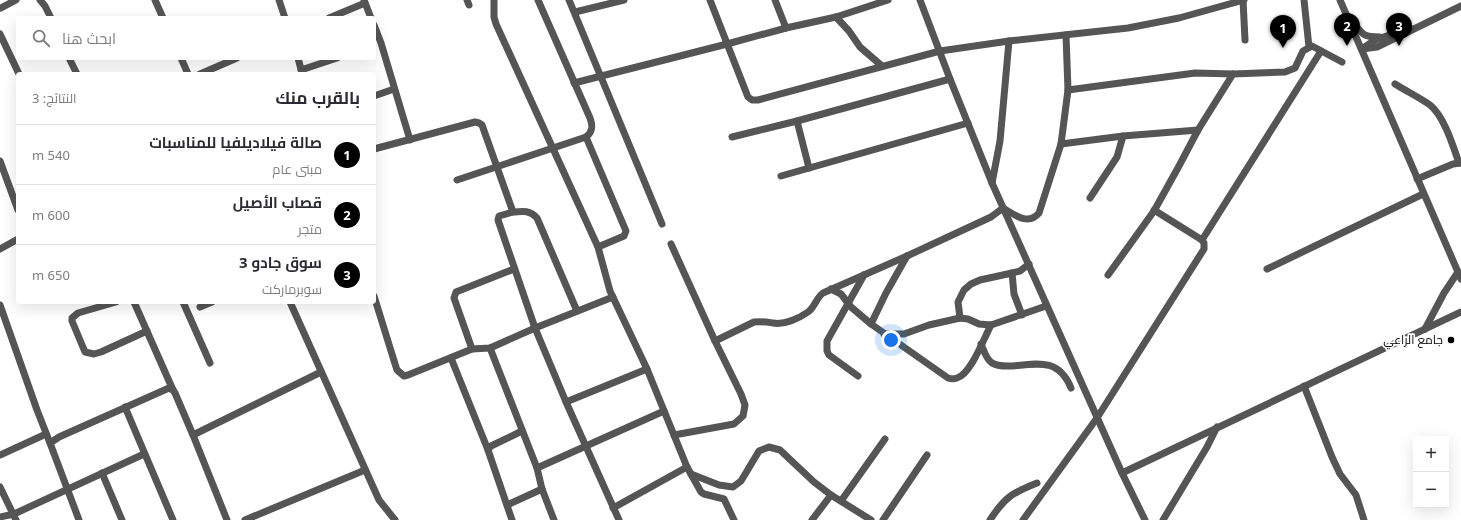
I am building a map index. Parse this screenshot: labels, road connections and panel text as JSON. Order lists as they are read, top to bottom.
{
  "places": ["جامع الراعي"],
  "page": {
    "pins": ["2", "3", "1"],
    "search": "ابحث هنا",
    "heading": ["بالقرب منك", "النتائج: 3"],
    "list": [
      {
        "mark": "1",
        "name": "صالة فيلاديلفيا للمناسبات",
        "note": "مبنى عام",
        "value": "540 m"
      },
      {
        "mark": "2",
        "name": "قصاب الأصيل",
        "note": "متجر",
        "value": "600 m"
      },
      {
        "mark": "3",
        "name": "سوق جادو 3",
        "note": "سوبرماركت",
        "value": "650 m"
      }
    ],
    "map_buttons": ["+", "−"]
  }
}
